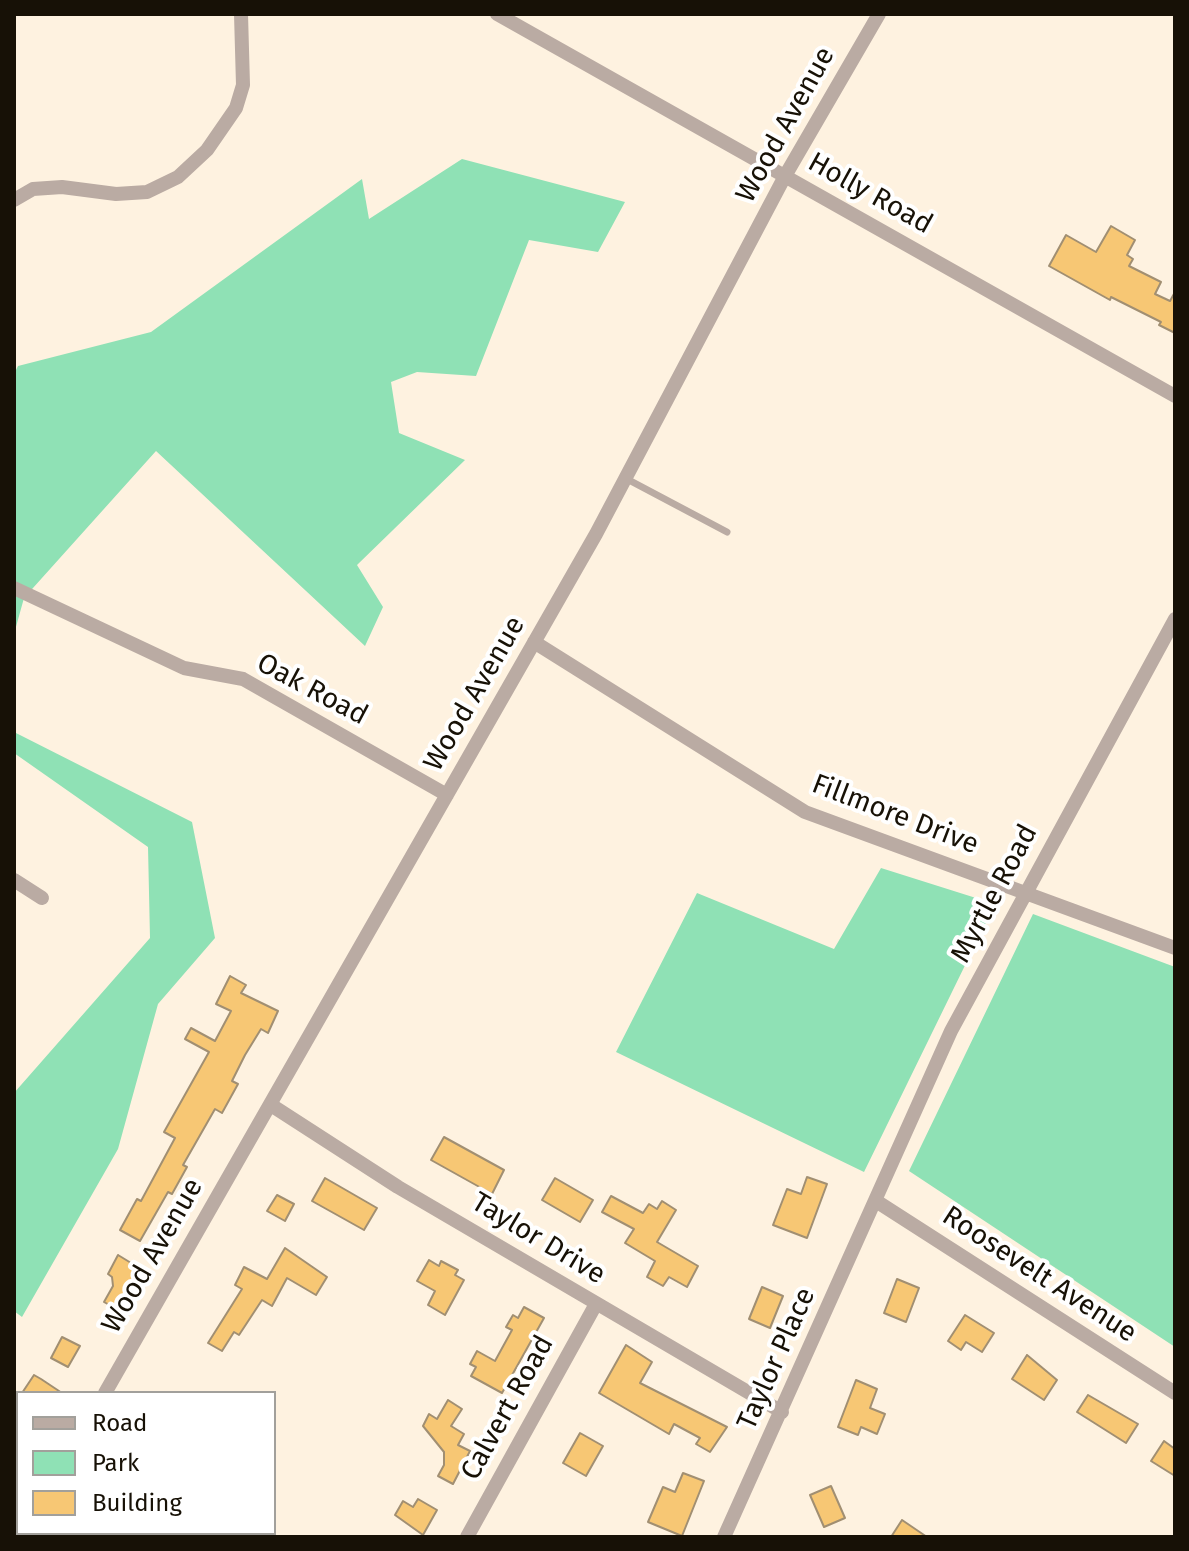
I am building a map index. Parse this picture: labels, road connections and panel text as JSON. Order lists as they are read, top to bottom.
{
  "streets": {
    "street": [
      "Wood Avenue",
      "Holly Road",
      "Oak Road",
      "Fillmore Drive",
      "Myrtle Road",
      "Taylor Drive",
      "Roosevelt Avenue",
      "Taylor Place",
      "Calvert Road"
    ]
  },
  "crossings": [
    ["Wood Avenue", "Holly Road"],
    ["Wood Avenue", "Oak Road"],
    ["Wood Avenue", "Fillmore Drive"],
    ["Wood Avenue", "Taylor Drive"],
    ["Fillmore Drive", "Myrtle Road"],
    ["Myrtle Road", "Roosevelt Avenue"],
    ["Myrtle Road", "Taylor Place"],
    ["Taylor Drive", "Taylor Place"],
    ["Taylor Drive", "Calvert Road"],
    ["Roosevelt Avenue", "Taylor Place"]
  ],
  "legend": ["Road", "Park", "Building"]
}
